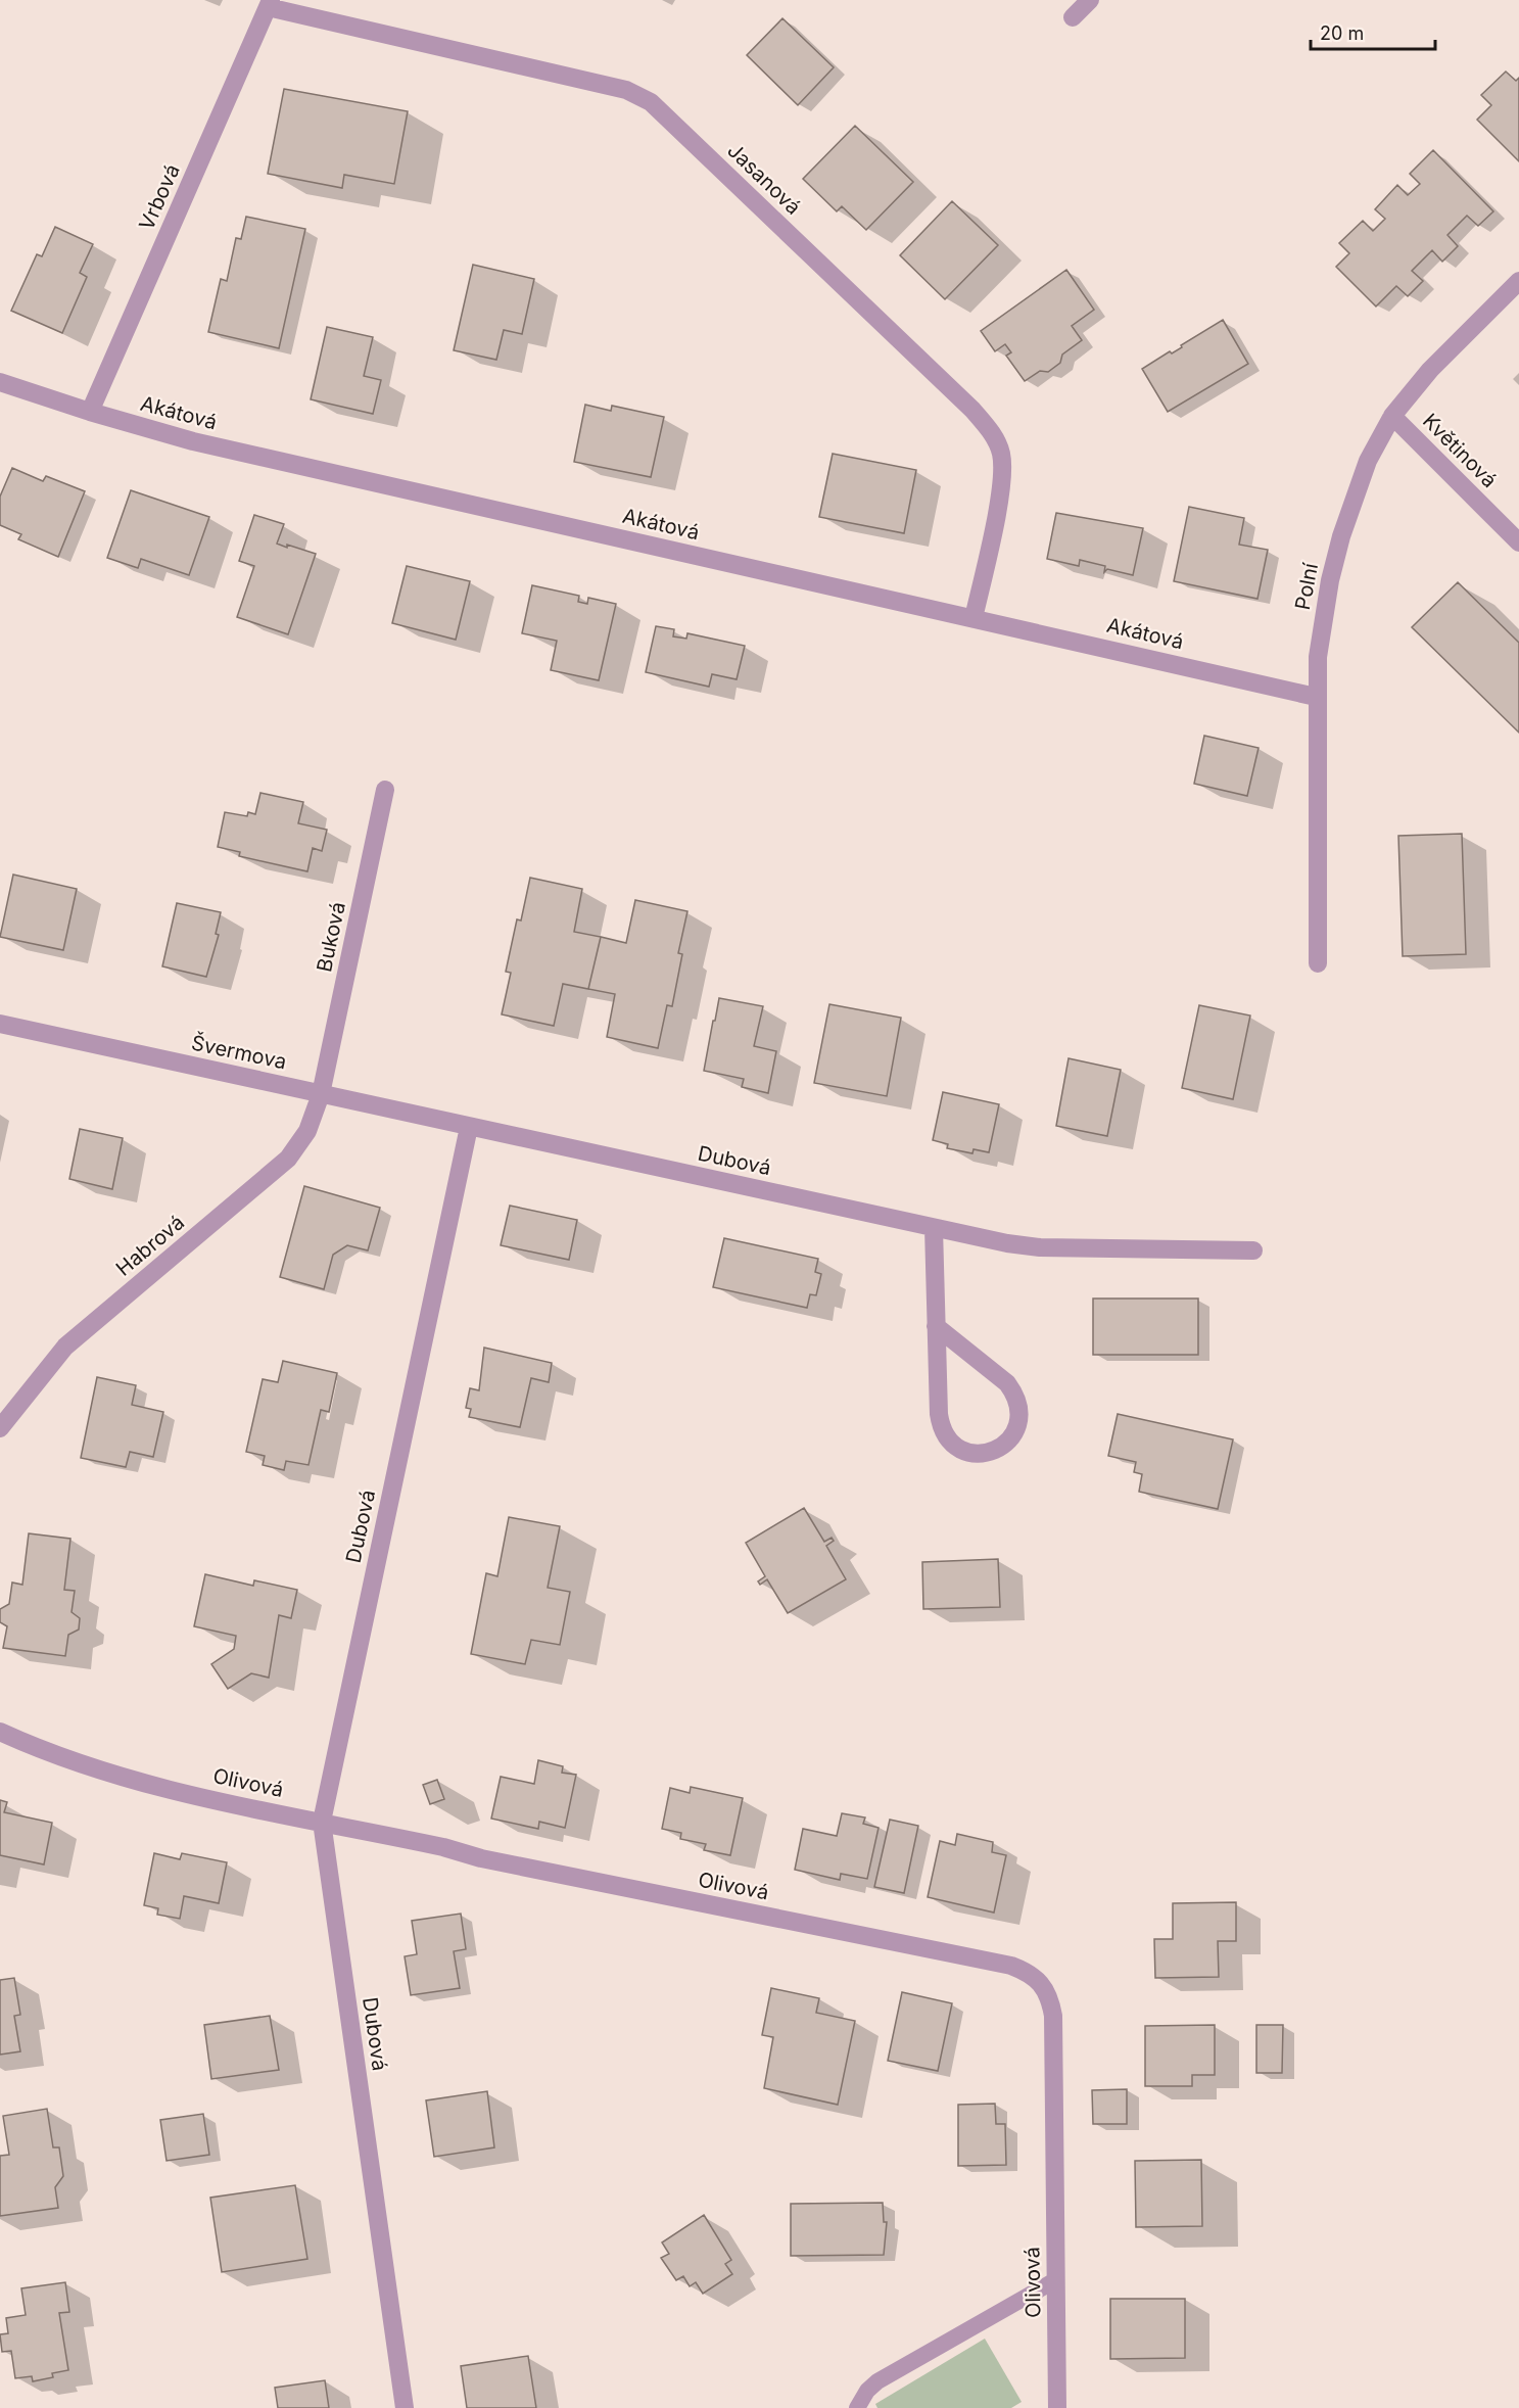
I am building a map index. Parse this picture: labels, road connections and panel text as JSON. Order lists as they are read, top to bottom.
{
  "streets": {
    "street": [
      "Jasanová",
      "Vrbová",
      "Akátová",
      "Květinová",
      "Polní",
      "Buková",
      "Švermova",
      "Dubová",
      "Habrová",
      "Olivová"
    ]
  },
  "crossings": [
    ["Jasanová", "Vrbová"],
    ["Jasanová", "Akátová"],
    ["Vrbová", "Akátová"],
    ["Akátová", "Polní"],
    ["Květinová", "Polní"],
    ["Buková", "Švermova"],
    ["Buková", "Habrová"],
    ["Švermova", "Dubová"],
    ["Švermova", "Habrová"],
    ["Dubová", "Olivová"]
  ],
  "scale_bar": "20 m"
}
